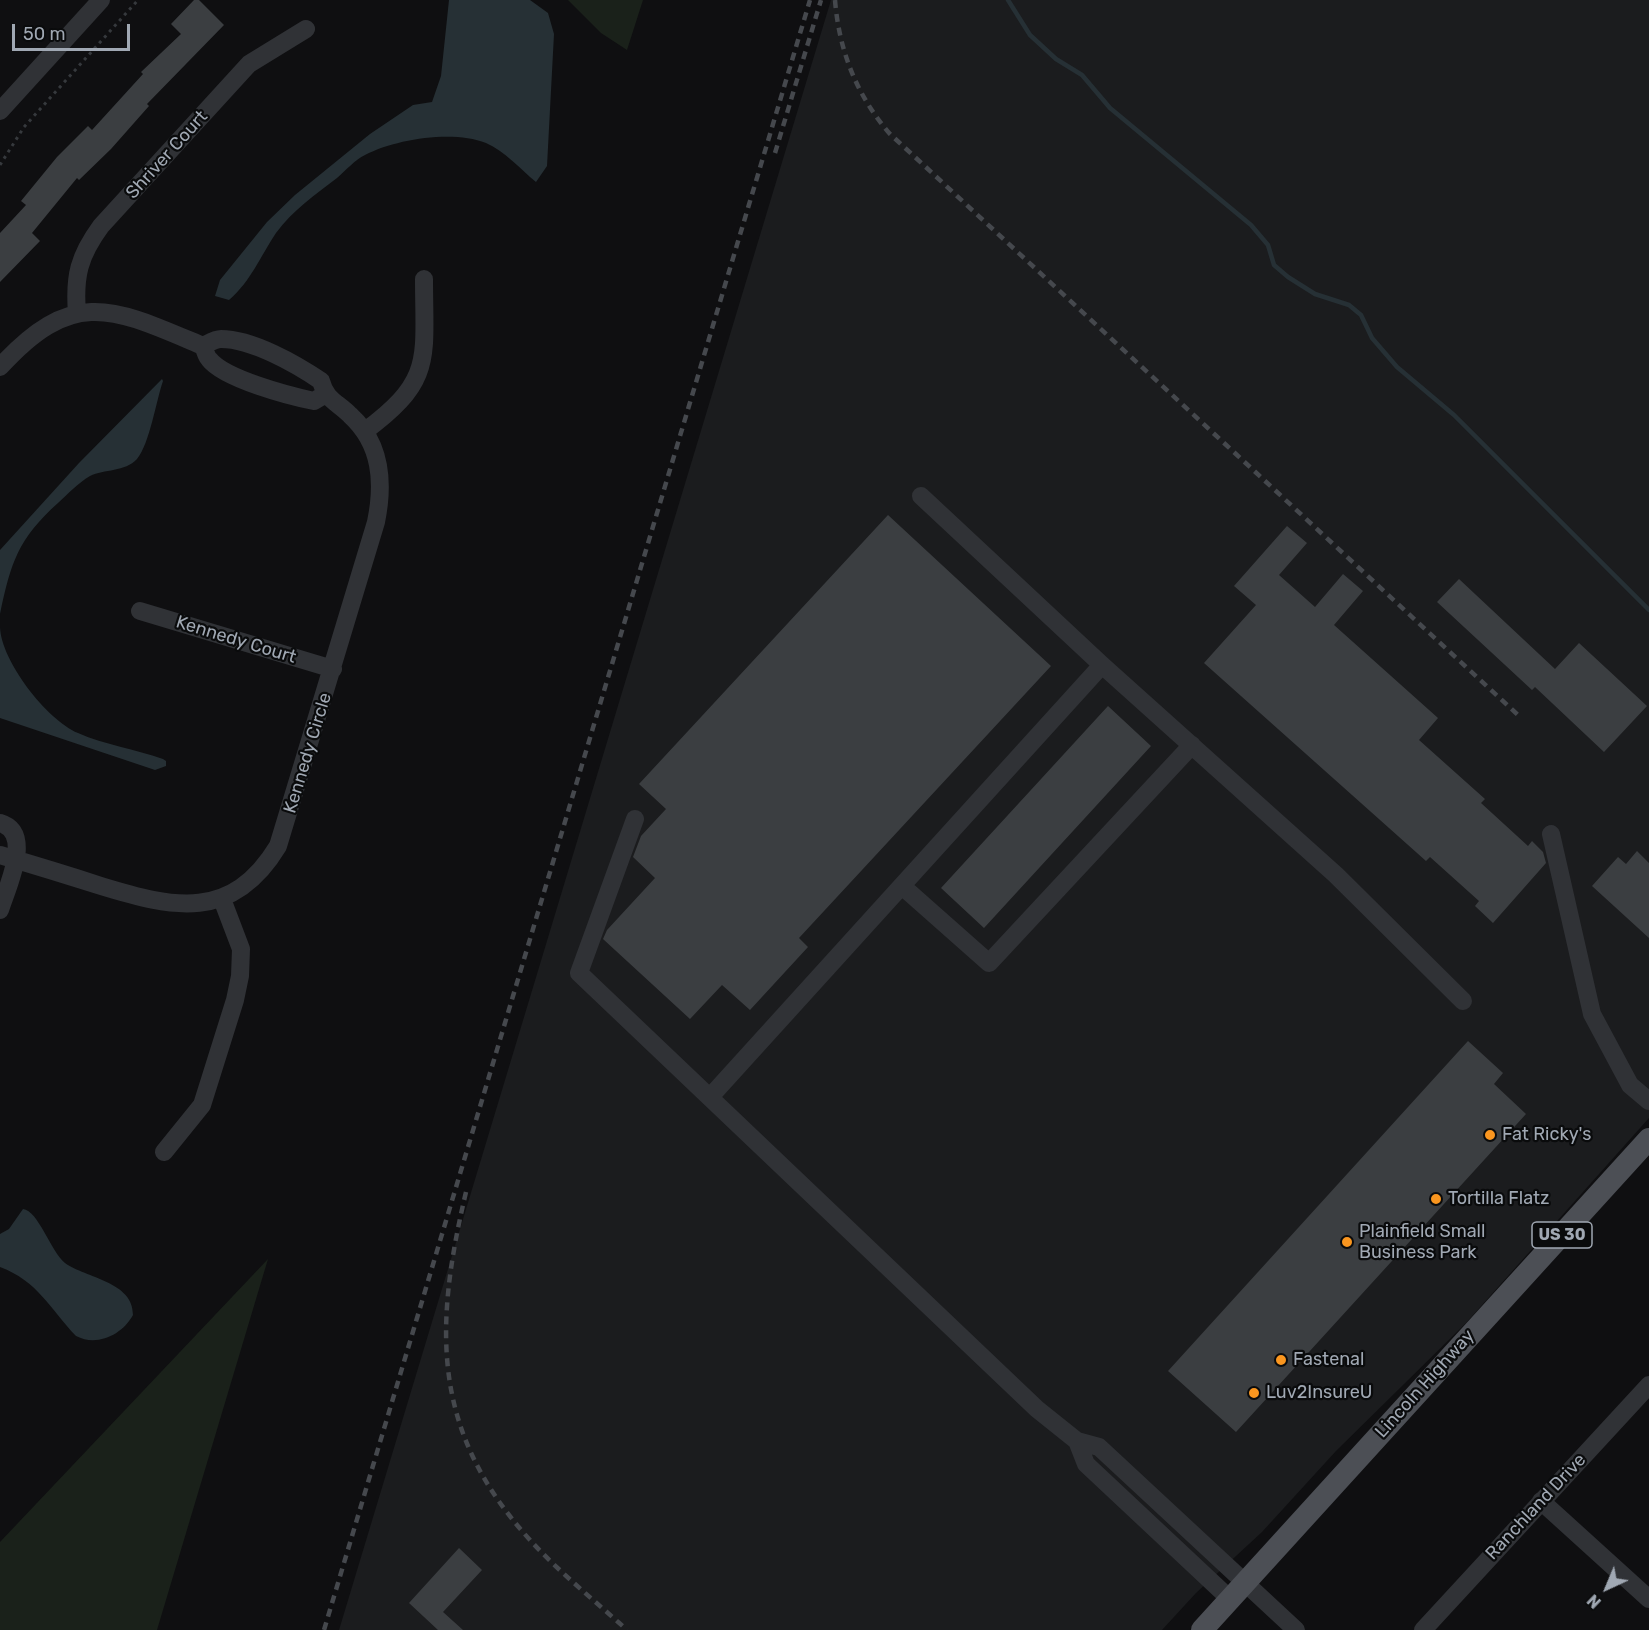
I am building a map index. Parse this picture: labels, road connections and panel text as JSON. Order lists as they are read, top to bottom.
{
  "streets": {
    "main road": ["US 30", "Lincoln Highway"],
    "street": [
      "Shriver Court",
      "Kennedy Court",
      "Kennedy Circle",
      "Ranchland Drive"
    ]
  },
  "crossings": [
    ["Kennedy Court", "Kennedy Circle"]
  ],
  "places": [
    "Fat Ricky's",
    "Tortilla Flatz",
    "Plainfield Small Business Park",
    "Fastenal",
    "Luv2InsureU"
  ],
  "scale_bar": "50 m",
  "north": "bottom left"
}
